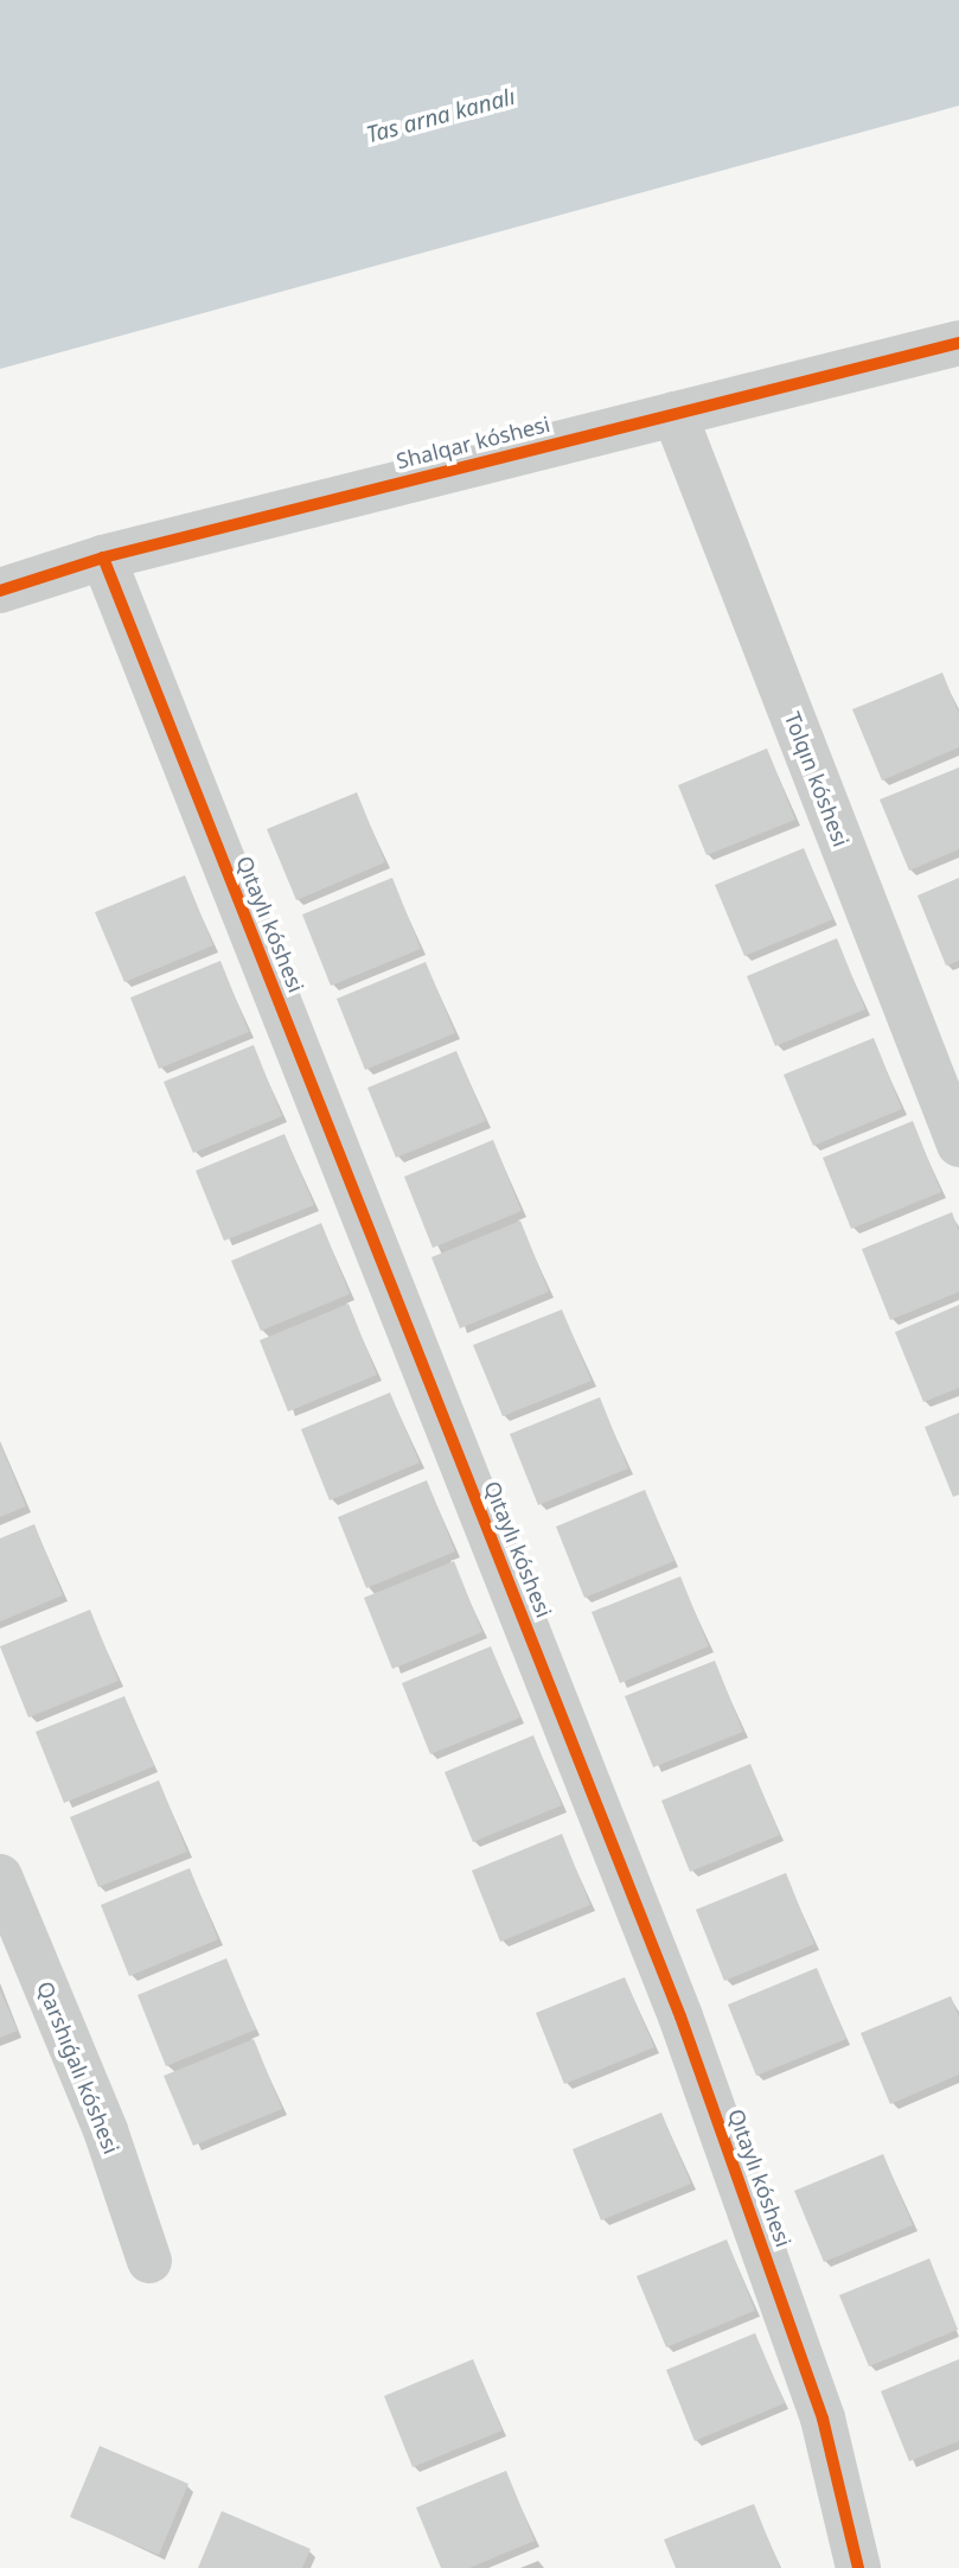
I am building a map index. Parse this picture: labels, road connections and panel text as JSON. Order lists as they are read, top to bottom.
{
  "streets": {
    "street": [
      "Shalqar kóshesi",
      "Tolqın kóshesi",
      "Qıtaylı kóshesi",
      "Qarshıǵalı kóshesi"
    ]
  },
  "crossings": [
    ["Shalqar kóshesi", "Tolqın kóshesi"],
    ["Shalqar kóshesi", "Qıtaylı kóshesi"]
  ],
  "water": ["Tas arna kanalı"]
}
